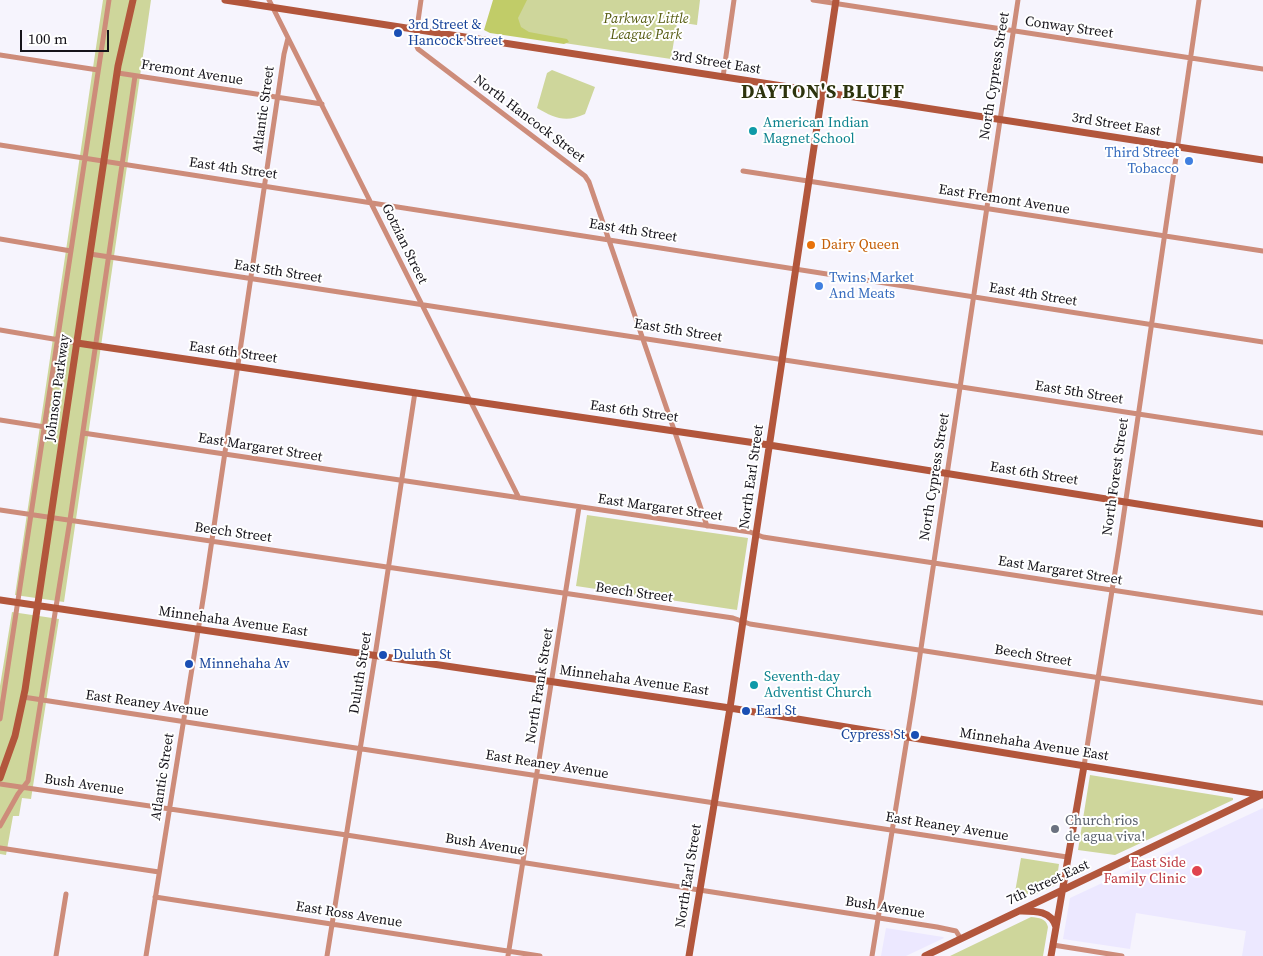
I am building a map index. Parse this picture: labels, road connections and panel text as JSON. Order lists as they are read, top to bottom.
{
  "streets": {
    "street": [
      "Conway Street",
      "3rd Street East",
      "Fremont Avenue",
      "North Cypress Street",
      "Atlantic Street",
      "North Hancock Street",
      "East 4th Street",
      "East Fremont Avenue",
      "Gotzian Street",
      "East 5th Street",
      "East 6th Street",
      "Johnson Parkway",
      "East Margaret Street",
      "North Earl Street",
      "North Forest Street",
      "Beech Street",
      "Minnehaha Avenue East",
      "Duluth Street",
      "North Frank Street",
      "East Reaney Avenue",
      "Bush Avenue",
      "7th Street East",
      "East Ross Avenue"
    ]
  },
  "crossings": [
    ["Conway Street", "North Cypress Street"],
    ["Conway Street", "North Earl Street"],
    ["Conway Street", "North Forest Street"],
    ["3rd Street East", "North Cypress Street"],
    ["3rd Street East", "North Hancock Street"],
    ["3rd Street East", "Gotzian Street"],
    ["3rd Street East", "North Earl Street"],
    ["3rd Street East", "North Forest Street"],
    ["Fremont Avenue", "Atlantic Street"],
    ["Fremont Avenue", "Gotzian Street"],
    ["Fremont Avenue", "Johnson Parkway"],
    ["North Cypress Street", "East 4th Street"],
    ["North Cypress Street", "East Fremont Avenue"],
    ["North Cypress Street", "East 5th Street"],
    ["North Cypress Street", "East 6th Street"],
    ["North Cypress Street", "East Margaret Street"],
    ["North Cypress Street", "Beech Street"],
    ["North Cypress Street", "Minnehaha Avenue East"],
    ["North Cypress Street", "East Reaney Avenue"],
    ["North Cypress Street", "Bush Avenue"],
    ["Atlantic Street", "East 4th Street"],
    ["Atlantic Street", "Gotzian Street"],
    ["Atlantic Street", "East 5th Street"],
    ["Atlantic Street", "East 6th Street"],
    ["Atlantic Street", "East Margaret Street"],
    ["Atlantic Street", "Beech Street"],
    ["Atlantic Street", "Minnehaha Avenue East"],
    ["Atlantic Street", "East Reaney Avenue"],
    ["Atlantic Street", "Bush Avenue"],
    ["Atlantic Street", "East Ross Avenue"],
    ["North Hancock Street", "East 4th Street"],
    ["North Hancock Street", "East 5th Street"],
    ["North Hancock Street", "East 6th Street"],
    ["North Hancock Street", "East Margaret Street"],
    ["East 4th Street", "Gotzian Street"],
    ["East 4th Street", "Johnson Parkway"],
    ["East 4th Street", "North Earl Street"],
    ["East 4th Street", "North Forest Street"],
    ["East Fremont Avenue", "North Earl Street"],
    ["East Fremont Avenue", "North Forest Street"],
    ["Gotzian Street", "East 5th Street"],
    ["Gotzian Street", "East 6th Street"],
    ["Gotzian Street", "East Margaret Street"],
    ["East 5th Street", "Johnson Parkway"],
    ["East 5th Street", "North Earl Street"],
    ["East 5th Street", "North Forest Street"],
    ["East 6th Street", "Johnson Parkway"],
    ["East 6th Street", "North Earl Street"],
    ["East 6th Street", "North Forest Street"],
    ["East 6th Street", "Duluth Street"],
    ["Johnson Parkway", "Beech Street"],
    ["Johnson Parkway", "Minnehaha Avenue East"],
    ["Johnson Parkway", "East Reaney Avenue"],
    ["East Margaret Street", "North Earl Street"],
    ["East Margaret Street", "North Forest Street"],
    ["East Margaret Street", "Duluth Street"],
    ["East Margaret Street", "North Frank Street"],
    ["North Earl Street", "Beech Street"],
    ["North Earl Street", "Minnehaha Avenue East"],
    ["North Earl Street", "East Reaney Avenue"],
    ["North Earl Street", "Bush Avenue"],
    ["North Forest Street", "Beech Street"],
    ["North Forest Street", "Minnehaha Avenue East"],
    ["North Forest Street", "East Reaney Avenue"],
    ["North Forest Street", "7th Street East"],
    ["Beech Street", "Duluth Street"],
    ["Beech Street", "North Frank Street"],
    ["Minnehaha Avenue East", "Duluth Street"],
    ["Minnehaha Avenue East", "North Frank Street"],
    ["Minnehaha Avenue East", "7th Street East"],
    ["Duluth Street", "East Reaney Avenue"],
    ["Duluth Street", "Bush Avenue"],
    ["Duluth Street", "East Ross Avenue"],
    ["North Frank Street", "East Reaney Avenue"],
    ["North Frank Street", "Bush Avenue"],
    ["North Frank Street", "East Ross Avenue"],
    ["Bush Avenue", "7th Street East"]
  ],
  "districts": ["DAYTON'S BLUFF"],
  "parks": ["Parkway Little League Park"],
  "places": [
    "3rd Street & Hancock Street",
    "American Indian Magnet School",
    "Third Street Tobacco",
    "Dairy Queen",
    "Twins Market And Meats",
    "Duluth St",
    "Minnehaha Av",
    "Seventh-day Adventist Church",
    "Earl St",
    "Cypress St",
    "Church rios de agua viva!",
    "East Side Family Clinic"
  ],
  "scale_bar": "100 m"
}
